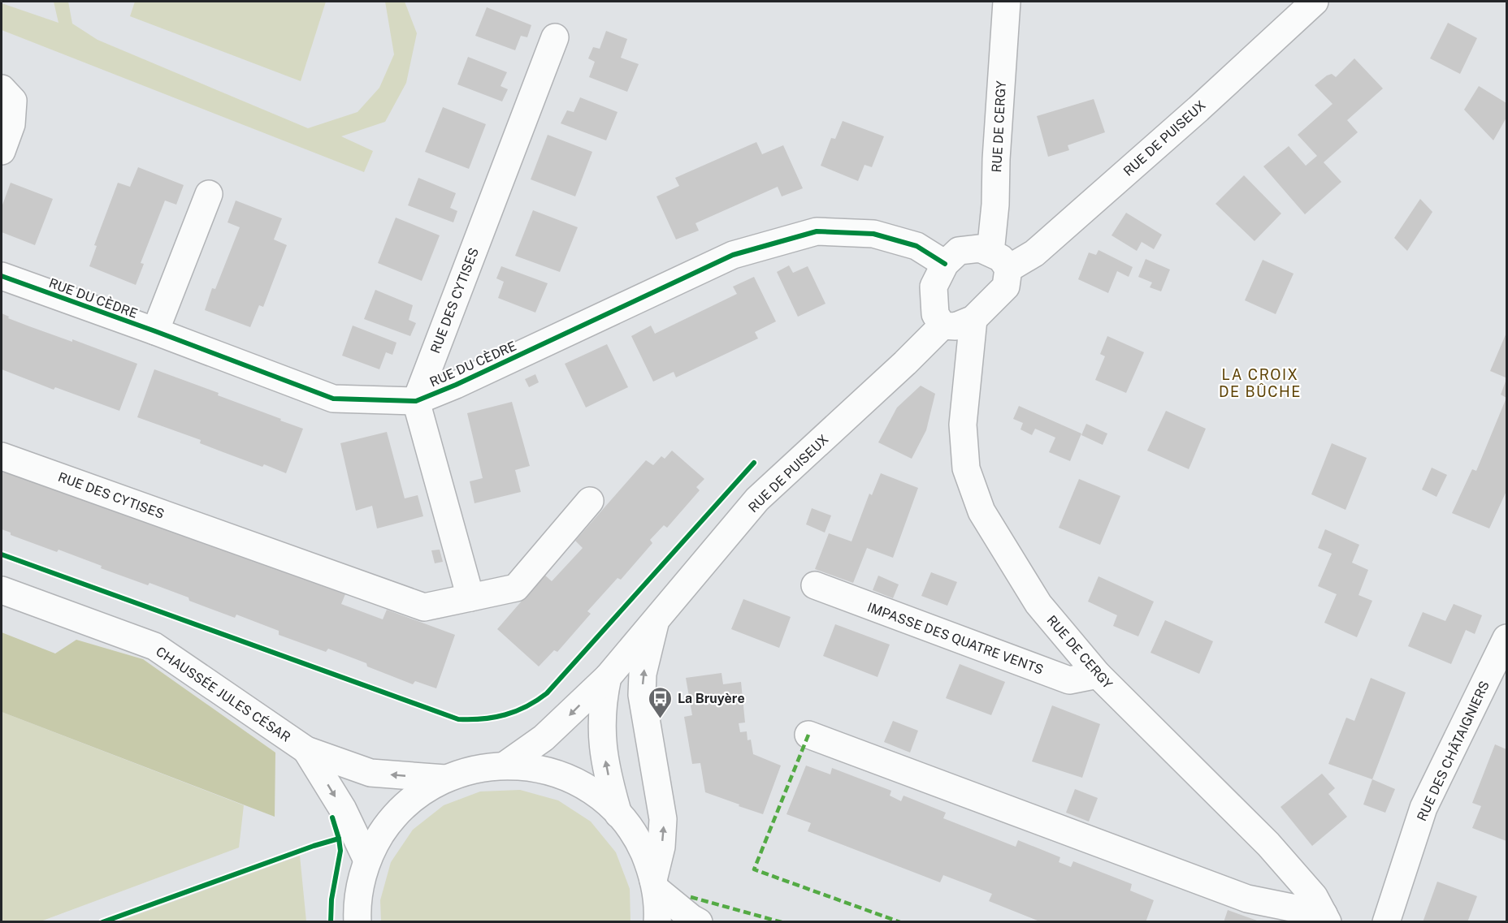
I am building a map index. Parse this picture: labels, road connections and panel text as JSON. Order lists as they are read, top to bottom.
{
  "streets": {
    "street": [
      "RUE DE CERGY",
      "RUE DE PUISEUX",
      "RUE DU CÈDRE",
      "RUE DES CYTISES",
      "IMPASSE DES QUATRE VENTS",
      "CHAUSSÉE JULES CÉSAR",
      "RUE DES CHÂTAIGNIERS"
    ]
  },
  "crossings": [
    ["RUE DE CERGY", "RUE DE PUISEUX"],
    ["RUE DE CERGY", "RUE DU CÈDRE"],
    ["RUE DE CERGY", "IMPASSE DES QUATRE VENTS"],
    ["RUE DE PUISEUX", "RUE DU CÈDRE"],
    ["RUE DU CÈDRE", "RUE DES CYTISES"]
  ],
  "districts": ["LA CROIX DE BÛCHE"],
  "places": {
    "bus stop": ["La Bruyère"]
  }
}
